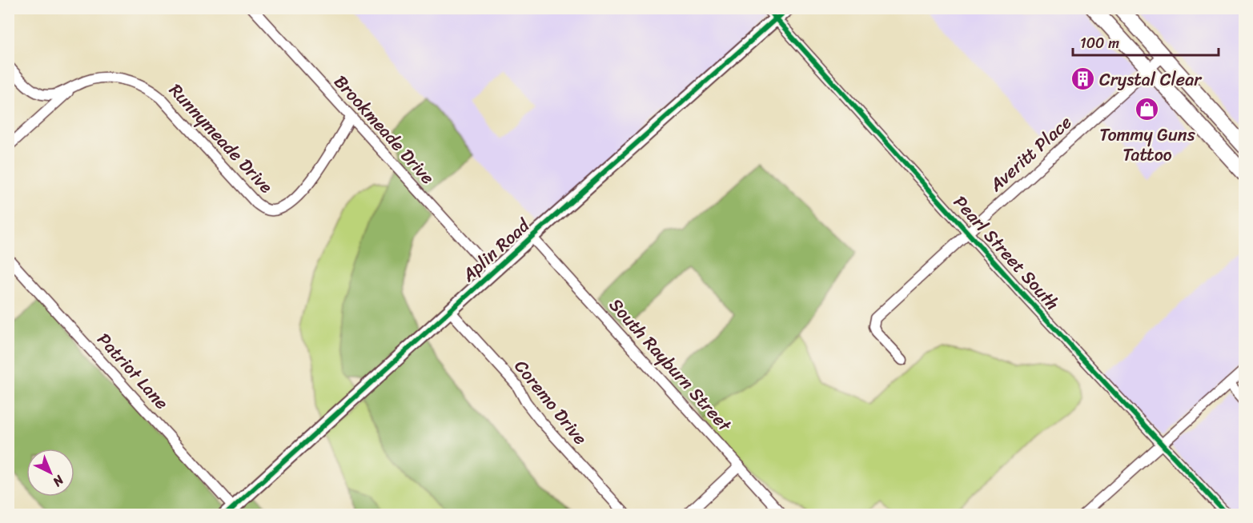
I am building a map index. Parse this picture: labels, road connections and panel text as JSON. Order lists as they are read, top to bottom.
{
  "streets": {
    "street": [
      "Brookmeade Drive",
      "Runnymeade Drive",
      "Averitt Place",
      "Aplin Road",
      "Pearl Street South",
      "South Rayburn Street",
      "Patriot Lane",
      "Coremo Drive"
    ]
  },
  "crossings": [
    ["Brookmeade Drive", "Runnymeade Drive"],
    ["Brookmeade Drive", "Aplin Road"],
    ["Averitt Place", "Pearl Street South"],
    ["Aplin Road", "Pearl Street South"],
    ["Aplin Road", "South Rayburn Street"],
    ["Aplin Road", "Patriot Lane"],
    ["Aplin Road", "Coremo Drive"]
  ],
  "places": {
    "building": ["Crystal Clear"],
    "shop": ["Tommy Guns Tattoo"]
  },
  "scale_bar": "100 m",
  "north": "bottom right"
}
